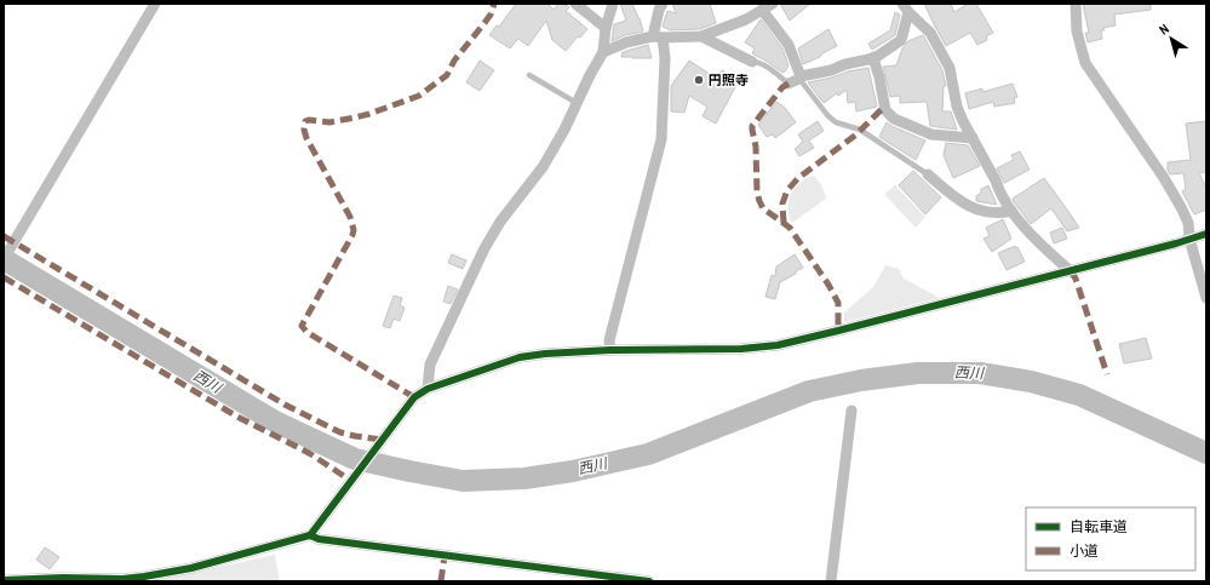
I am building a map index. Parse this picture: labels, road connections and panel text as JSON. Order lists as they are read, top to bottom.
{
  "water": ["西川"],
  "places": ["円照寺"],
  "legend": ["自転車道", "小道"],
  "north": "top left"
}
